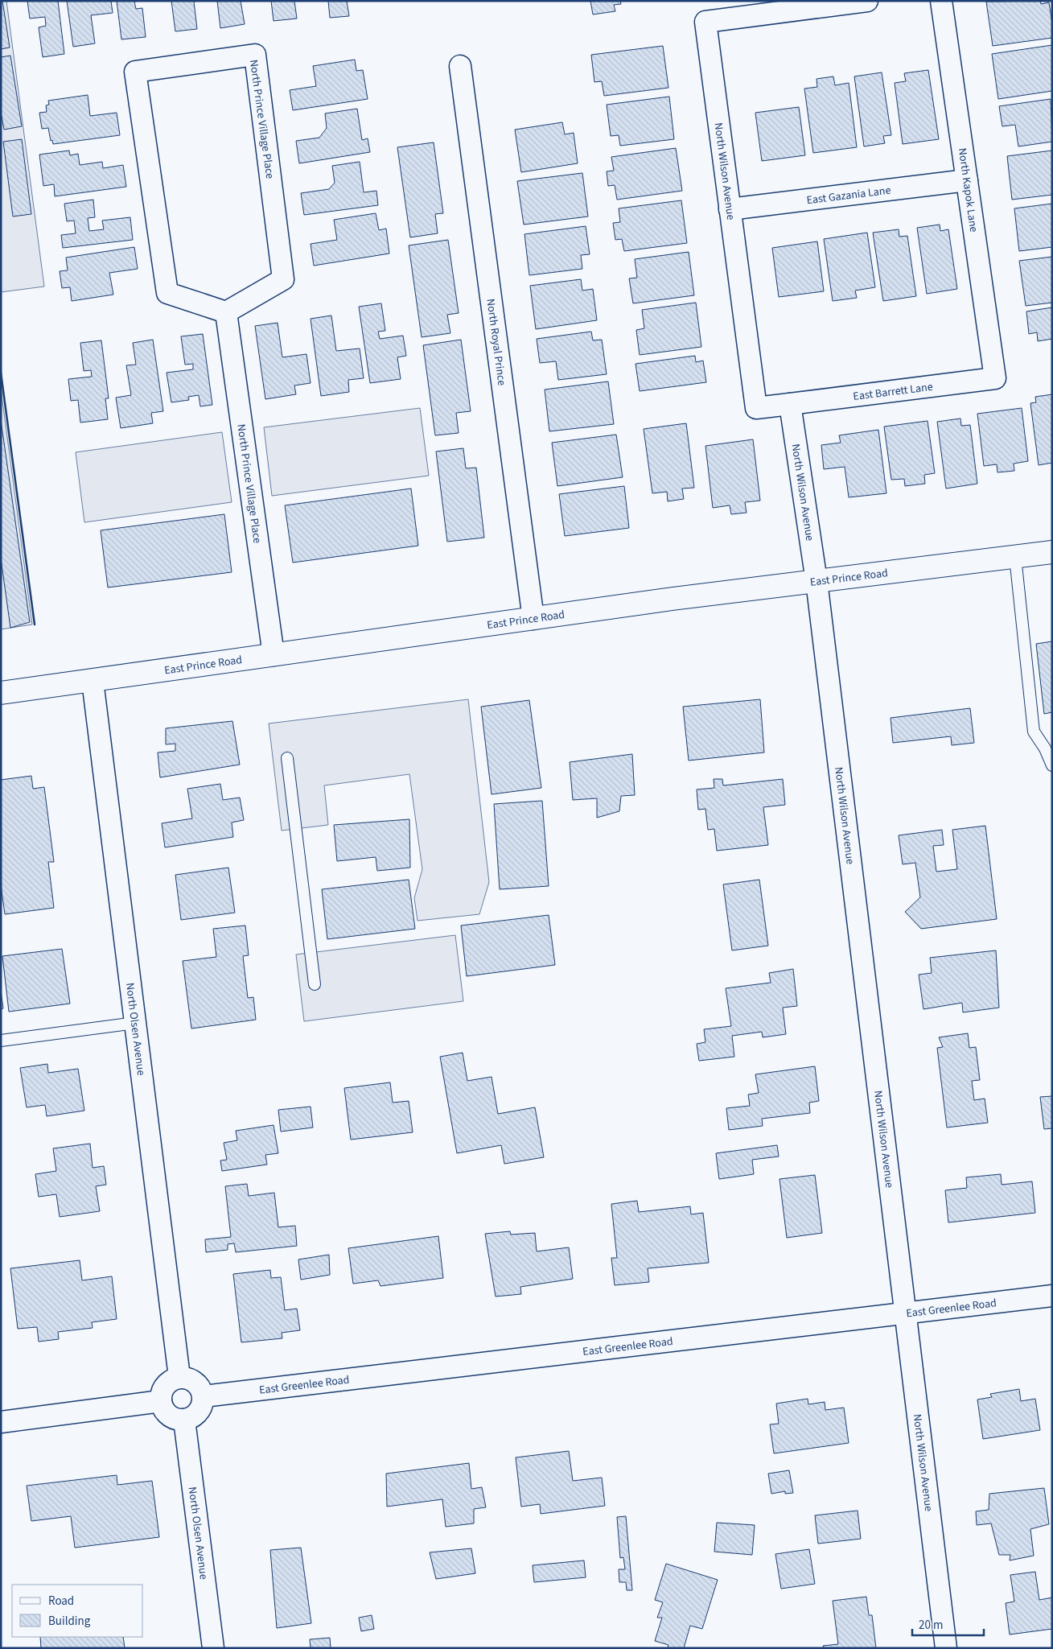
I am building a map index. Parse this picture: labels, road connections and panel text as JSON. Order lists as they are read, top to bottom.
{
  "streets": {
    "main road": ["East Prince Road"],
    "street": [
      "North Prince Village Place",
      "North Wilson Avenue",
      "North Kapok Lane",
      "East Gazania Lane",
      "North Royal Prince",
      "East Barrett Lane",
      "North Olsen Avenue",
      "East Greenlee Road"
    ]
  },
  "crossings": [
    ["North Prince Village Place", "East Prince Road"],
    ["North Wilson Avenue", "East Gazania Lane"],
    ["North Wilson Avenue", "East Barrett Lane"],
    ["North Wilson Avenue", "East Prince Road"],
    ["North Wilson Avenue", "East Greenlee Road"],
    ["North Kapok Lane", "East Gazania Lane"],
    ["North Kapok Lane", "East Barrett Lane"],
    ["North Royal Prince", "East Prince Road"],
    ["East Prince Road", "North Olsen Avenue"],
    ["North Olsen Avenue", "East Greenlee Road"]
  ],
  "legend": ["Road", "Building"],
  "scale_bar": "20 m"
}
